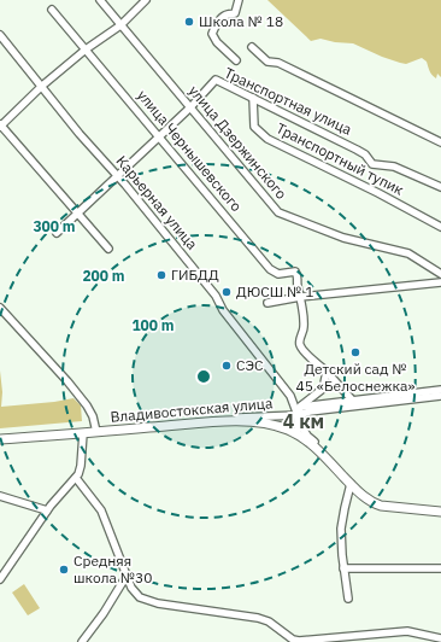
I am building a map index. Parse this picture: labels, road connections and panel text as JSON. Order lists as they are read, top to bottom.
{
  "streets": {
    "main road": ["Владивостокская улица"],
    "street": [
      "Транспортная улица",
      "улица Дзержинского",
      "улица Чернышевского",
      "Транспортный тупик",
      "Карьерная улица"
    ]
  },
  "crossings": [
    ["Транспортная улица", "улица Дзержинского"],
    ["Транспортная улица", "улица Чернышевского"],
    ["Транспортная улица", "Транспортный тупик"],
    ["Транспортная улица", "Карьерная улица"],
    ["Карьерная улица", "Владивостокская улица"]
  ],
  "districts": ["4 км"],
  "places": [
    "Школа № 18",
    "ГИБДД",
    "ДЮСШ № 1",
    "Детский сад № 45 «Белоснежка»",
    "СЭС",
    "Средняя школа №30"
  ],
  "rings": ["300 m", "200 m", "100 m"]
}
